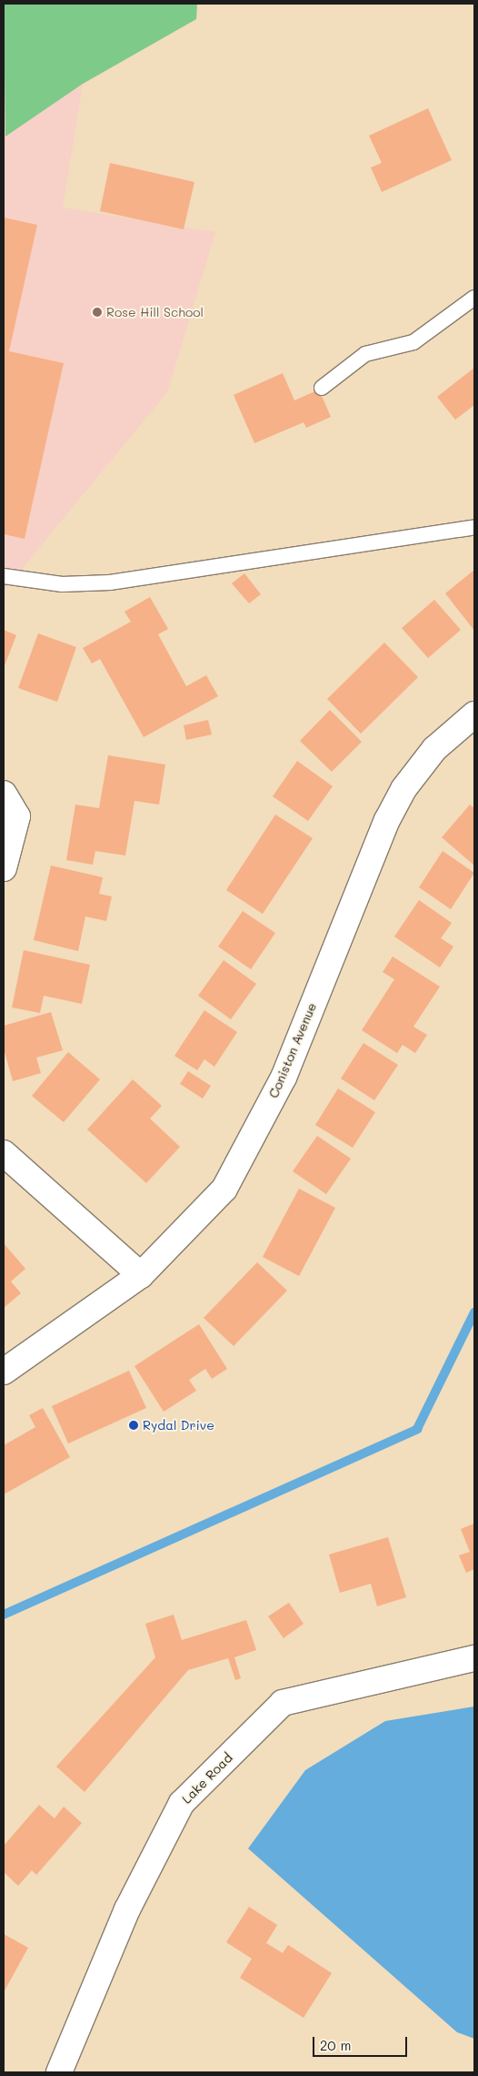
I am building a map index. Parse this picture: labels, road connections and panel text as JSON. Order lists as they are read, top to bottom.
{
  "streets": {
    "street": ["Coniston Avenue", "Lake Road"]
  },
  "places": ["Rose Hill School", "Rydal Drive"],
  "scale_bar": "20 m"
}
